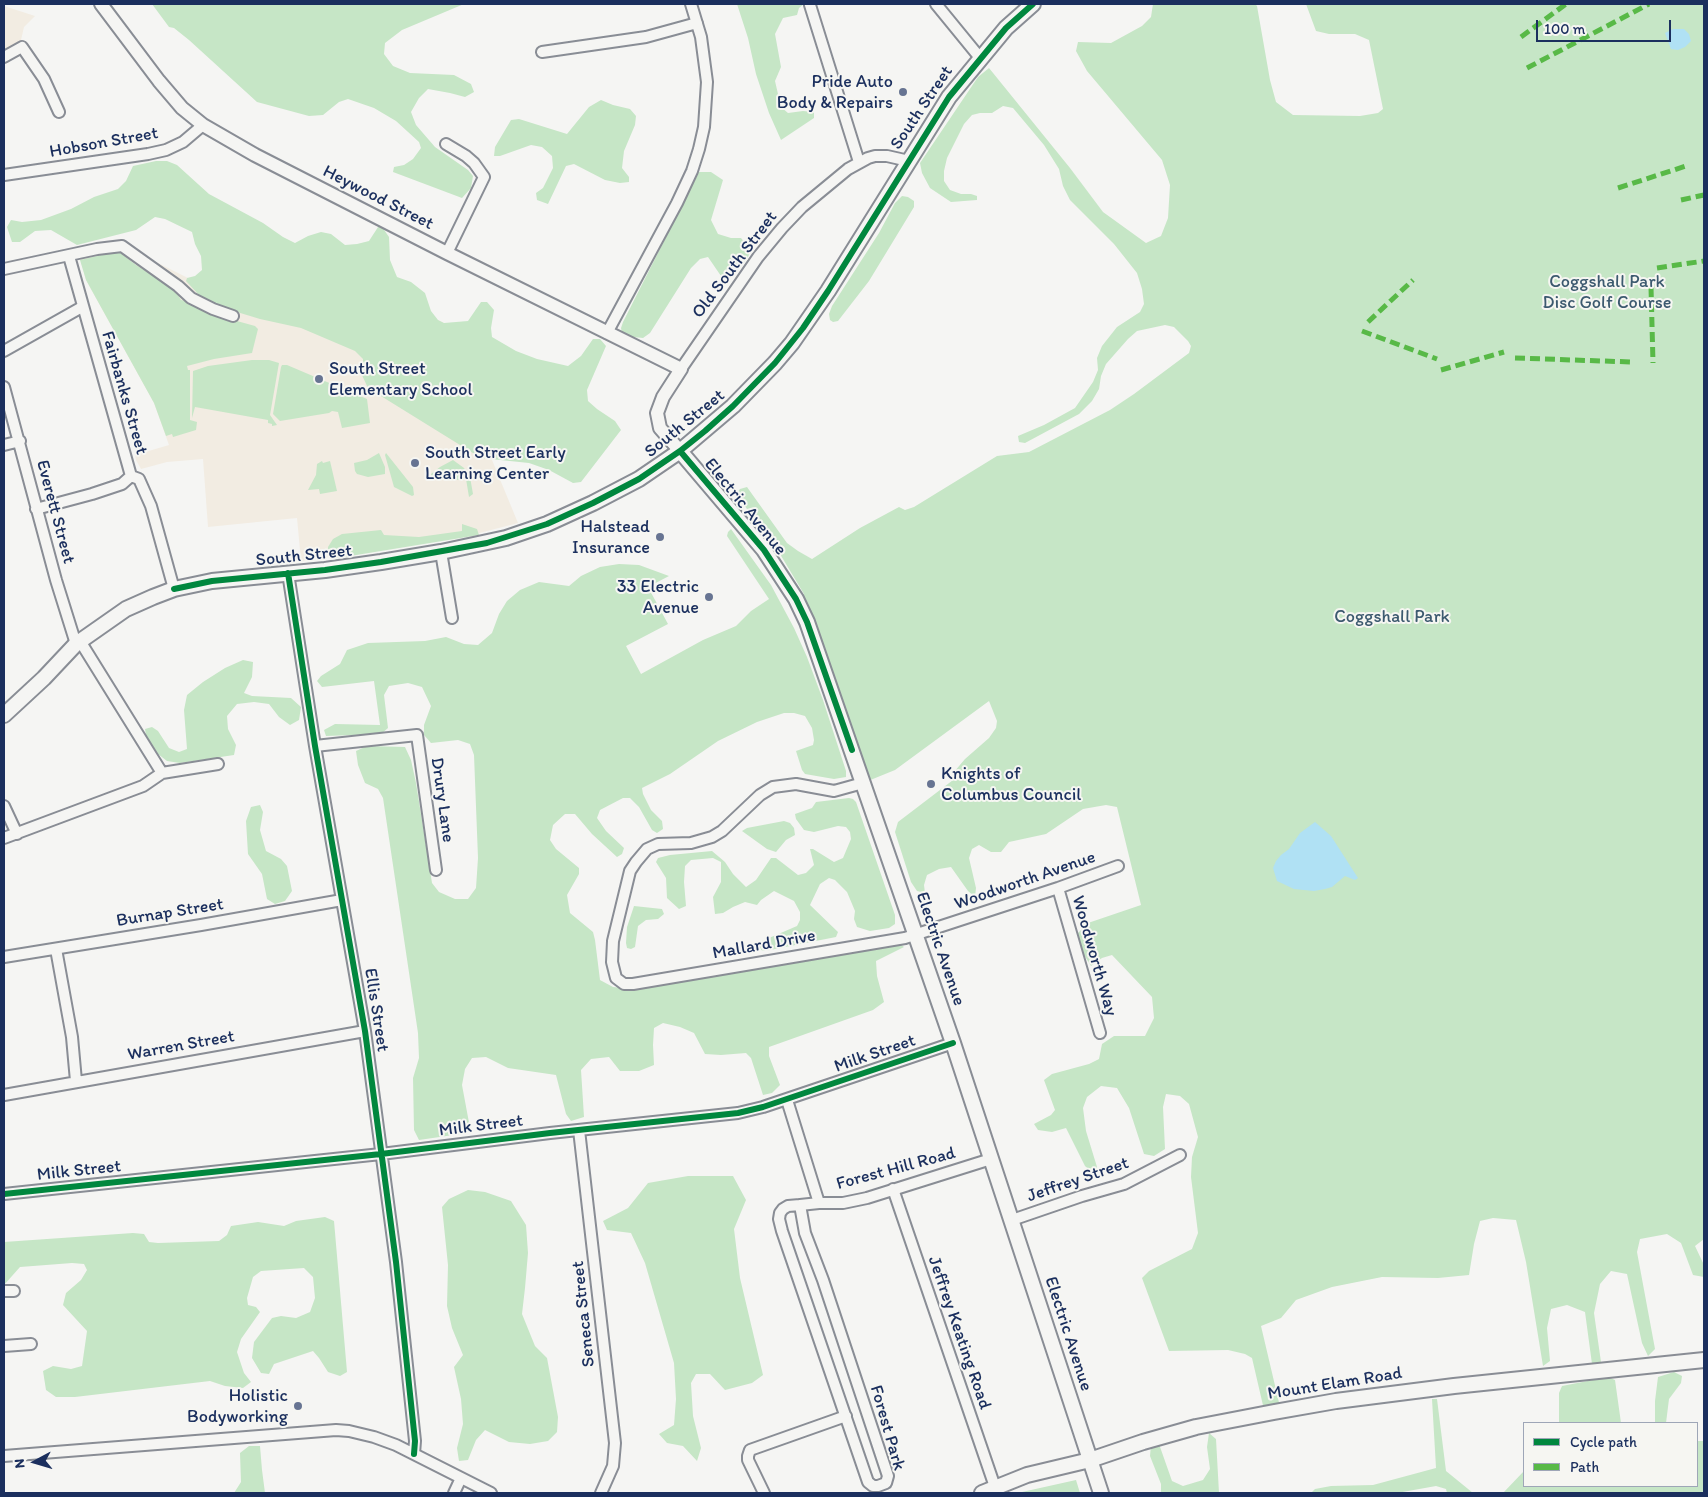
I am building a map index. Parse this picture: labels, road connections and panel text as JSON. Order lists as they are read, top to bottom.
{
  "streets": {
    "main road": ["South Street", "Electric Avenue", "Mount Elam Road"],
    "street": [
      "Hobson Street",
      "Heywood Street",
      "Old South Street",
      "Fairbanks Street",
      "Everett Street",
      "Drury Lane",
      "Woodworth Avenue",
      "Burnap Street",
      "Mallard Drive",
      "Woodworth Way",
      "Ellis Street",
      "Warren Street",
      "Milk Street",
      "Forest Hill Road",
      "Jeffrey Street",
      "Seneca Street",
      "Jeffrey Keating Road",
      "Forest Park"
    ]
  },
  "crossings": [
    ["South Street", "Old South Street"],
    ["South Street", "Fairbanks Street"],
    ["South Street", "Electric Avenue"],
    ["South Street", "Everett Street"],
    ["South Street", "Ellis Street"],
    ["Hobson Street", "Heywood Street"],
    ["Heywood Street", "Old South Street"],
    ["Old South Street", "Electric Avenue"],
    ["Electric Avenue", "Woodworth Avenue"],
    ["Electric Avenue", "Mallard Drive"],
    ["Electric Avenue", "Milk Street"],
    ["Electric Avenue", "Forest Hill Road"],
    ["Electric Avenue", "Jeffrey Street"],
    ["Electric Avenue", "Mount Elam Road"],
    ["Drury Lane", "Ellis Street"],
    ["Woodworth Avenue", "Mallard Drive"],
    ["Woodworth Avenue", "Woodworth Way"],
    ["Burnap Street", "Ellis Street"],
    ["Ellis Street", "Warren Street"],
    ["Ellis Street", "Milk Street"],
    ["Milk Street", "Seneca Street"],
    ["Forest Hill Road", "Jeffrey Keating Road"],
    ["Forest Hill Road", "Forest Park"],
    ["Jeffrey Keating Road", "Mount Elam Road"]
  ],
  "parks": ["Coggshall Park Disc Golf Course", "Coggshall Park"],
  "places": [
    "Pride Auto Body & Repairs",
    "South Street Elementary School",
    "South Street Early Learning Center",
    "Halstead Insurance",
    "33 Electric Avenue",
    "Knights of Columbus Council",
    "Holistic Bodyworking"
  ],
  "legend": ["Cycle path", "Path"],
  "scale_bar": "100 m",
  "north": "left"
}
